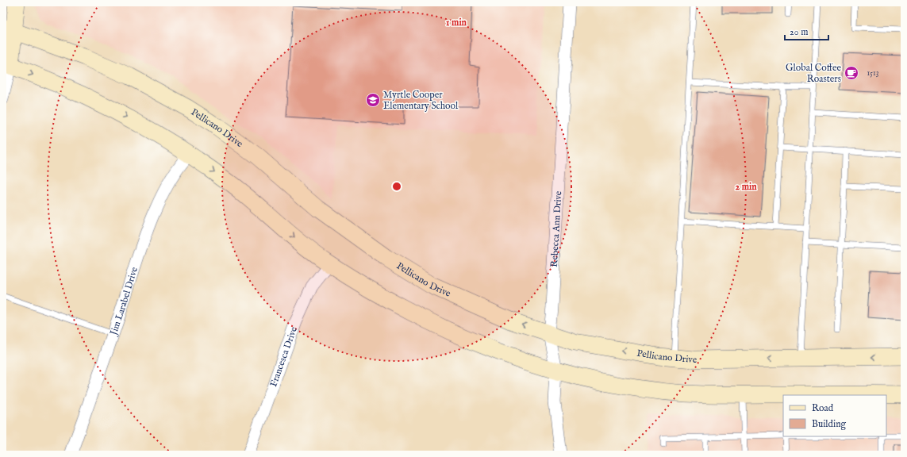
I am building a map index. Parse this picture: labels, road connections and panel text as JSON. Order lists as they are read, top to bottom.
{
  "streets": {
    "main road": ["Pellicano Drive"],
    "street": ["Rebecca Ann Drive", "Jim Larabel Drive", "Francesca Drive"]
  },
  "crossings": [
    ["Pellicano Drive", "Rebecca Ann Drive"]
  ],
  "places": {
    "cafe": ["Global Coffee Roasters"],
    "school or university": ["Myrtle Cooper Elementary School"]
  },
  "house_numbers": ["1513"],
  "legend": ["Road", "Building"],
  "scale_bar": "20 m",
  "rings": ["1 min", "2 min"]
}
